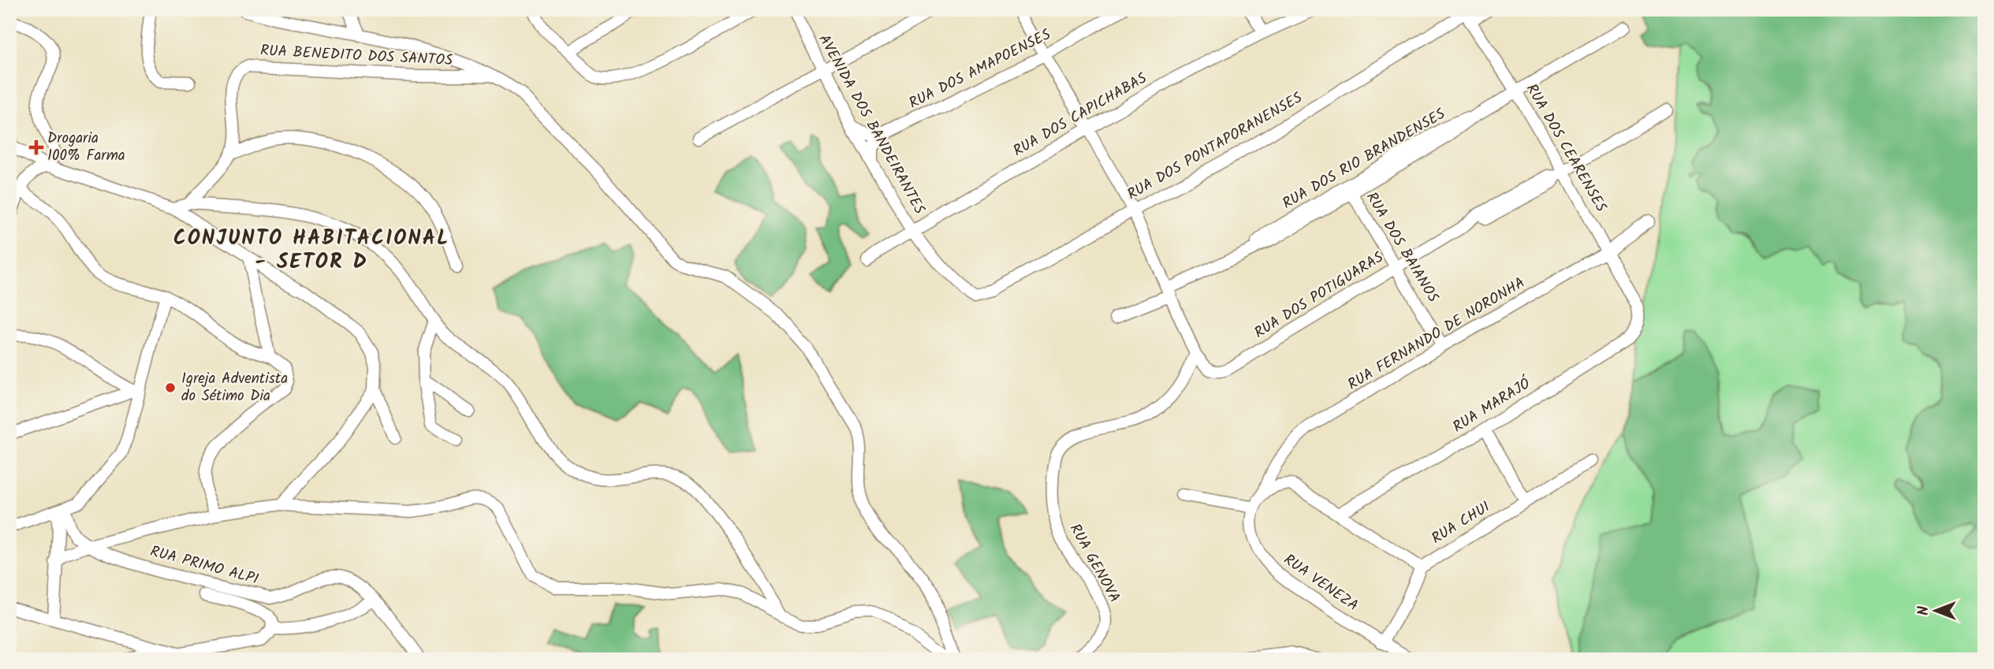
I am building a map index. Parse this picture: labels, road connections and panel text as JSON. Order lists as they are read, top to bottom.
{
  "streets": {
    "street": [
      "RUA BENEDITO DOS SANTOS",
      "RUA DOS AMAPOENSES",
      "RUA DOS CAPICHABAS",
      "AVENIDA DOS BANDEIRANTES",
      "RUA DOS PONTAPORANENSES",
      "RUA DOS CEARENSES",
      "RUA DOS RIO BRANDENSES",
      "RUA DOS BAIANOS",
      "RUA DOS POTIGUARAS",
      "RUA FERNANDO DE NORONHA",
      "RUA MARAJÓ",
      "RUA CHUI",
      "RUA GENOVA",
      "RUA PRIMO ALPI",
      "RUA VENEZA"
    ]
  },
  "crossings": [
    ["RUA DOS CAPICHABAS", "AVENIDA DOS BANDEIRANTES"],
    ["AVENIDA DOS BANDEIRANTES", "RUA DOS PONTAPORANENSES"],
    ["RUA DOS PONTAPORANENSES", "RUA DOS CEARENSES"],
    ["RUA DOS CEARENSES", "RUA DOS POTIGUARAS"],
    ["RUA DOS CEARENSES", "RUA FERNANDO DE NORONHA"],
    ["RUA DOS CEARENSES", "RUA MARAJÓ"],
    ["RUA DOS RIO BRANDENSES", "RUA DOS BAIANOS"],
    ["RUA DOS BAIANOS", "RUA DOS POTIGUARAS"],
    ["RUA DOS BAIANOS", "RUA FERNANDO DE NORONHA"],
    ["RUA DOS POTIGUARAS", "RUA GENOVA"],
    ["RUA FERNANDO DE NORONHA", "RUA VENEZA"]
  ],
  "districts": ["CONJUNTO HABITACIONAL - SETOR D"],
  "places": {
    "health": ["Drogaria 100% Farma"],
    "other": ["Igreja Adventista do Sétimo Dia"]
  },
  "north": "left"
}
